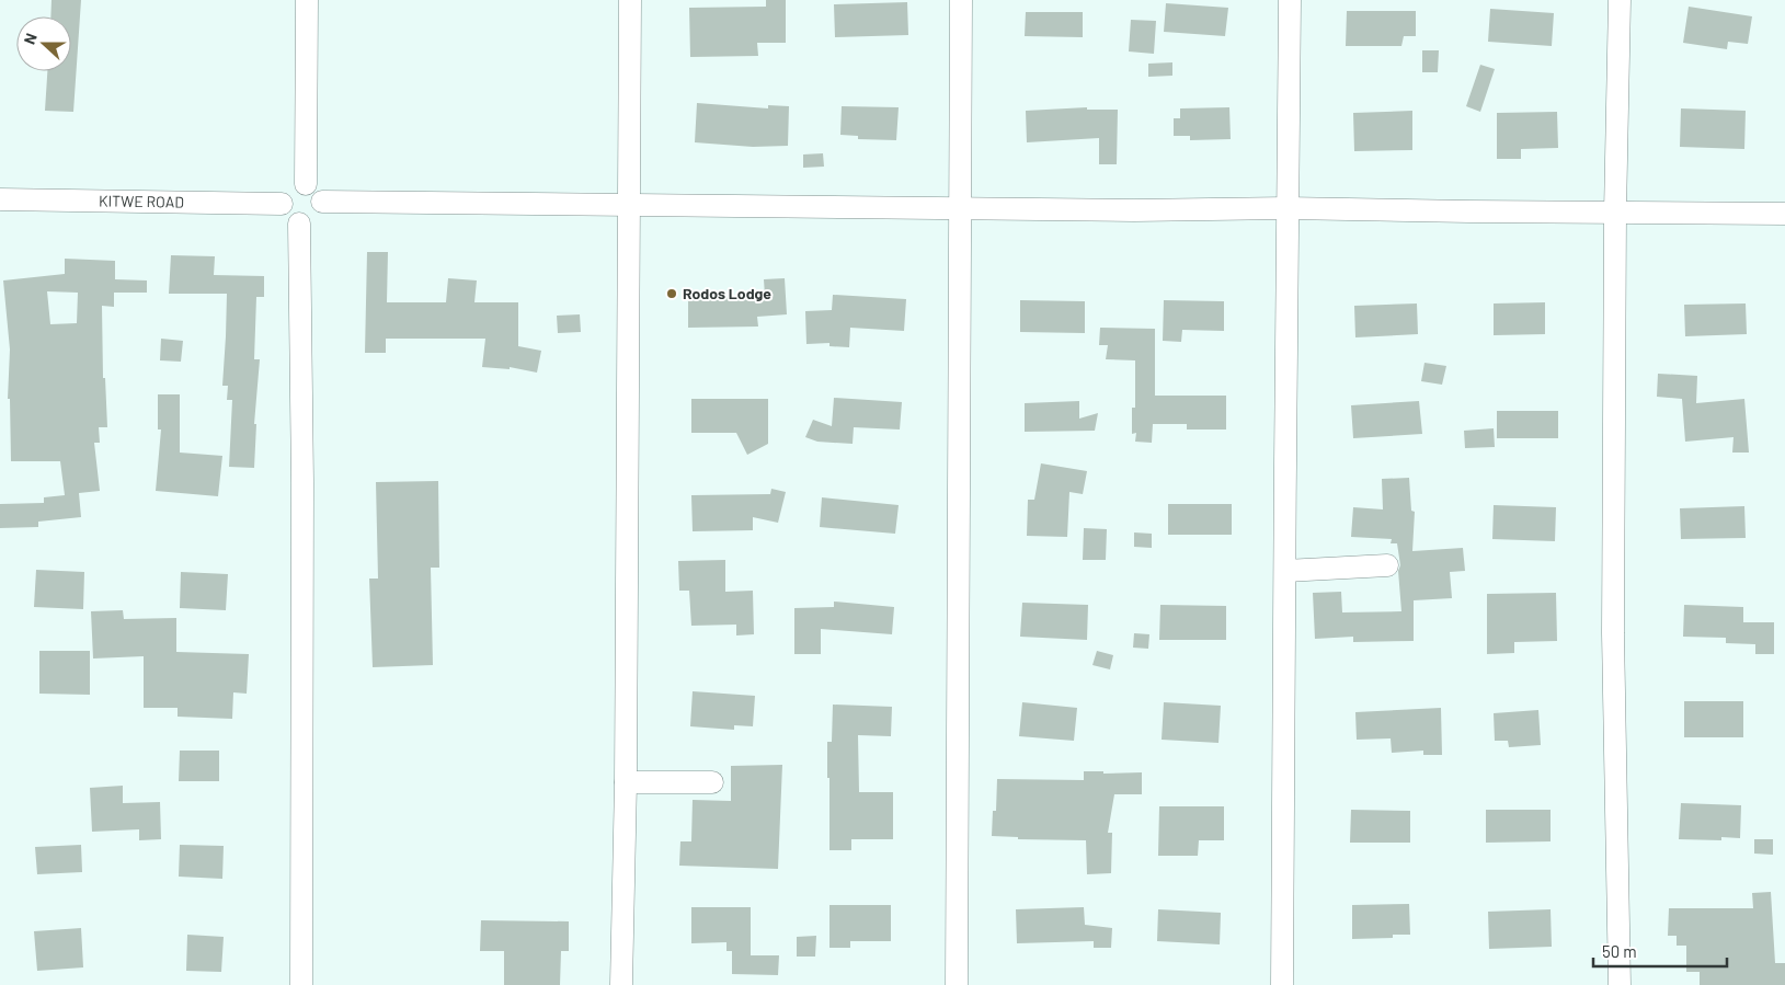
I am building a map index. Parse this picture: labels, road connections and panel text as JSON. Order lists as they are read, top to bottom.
{
  "streets": {
    "street": ["KITWE ROAD"]
  },
  "places": ["Rodos Lodge"],
  "scale_bar": "50 m",
  "north": "left"
}
